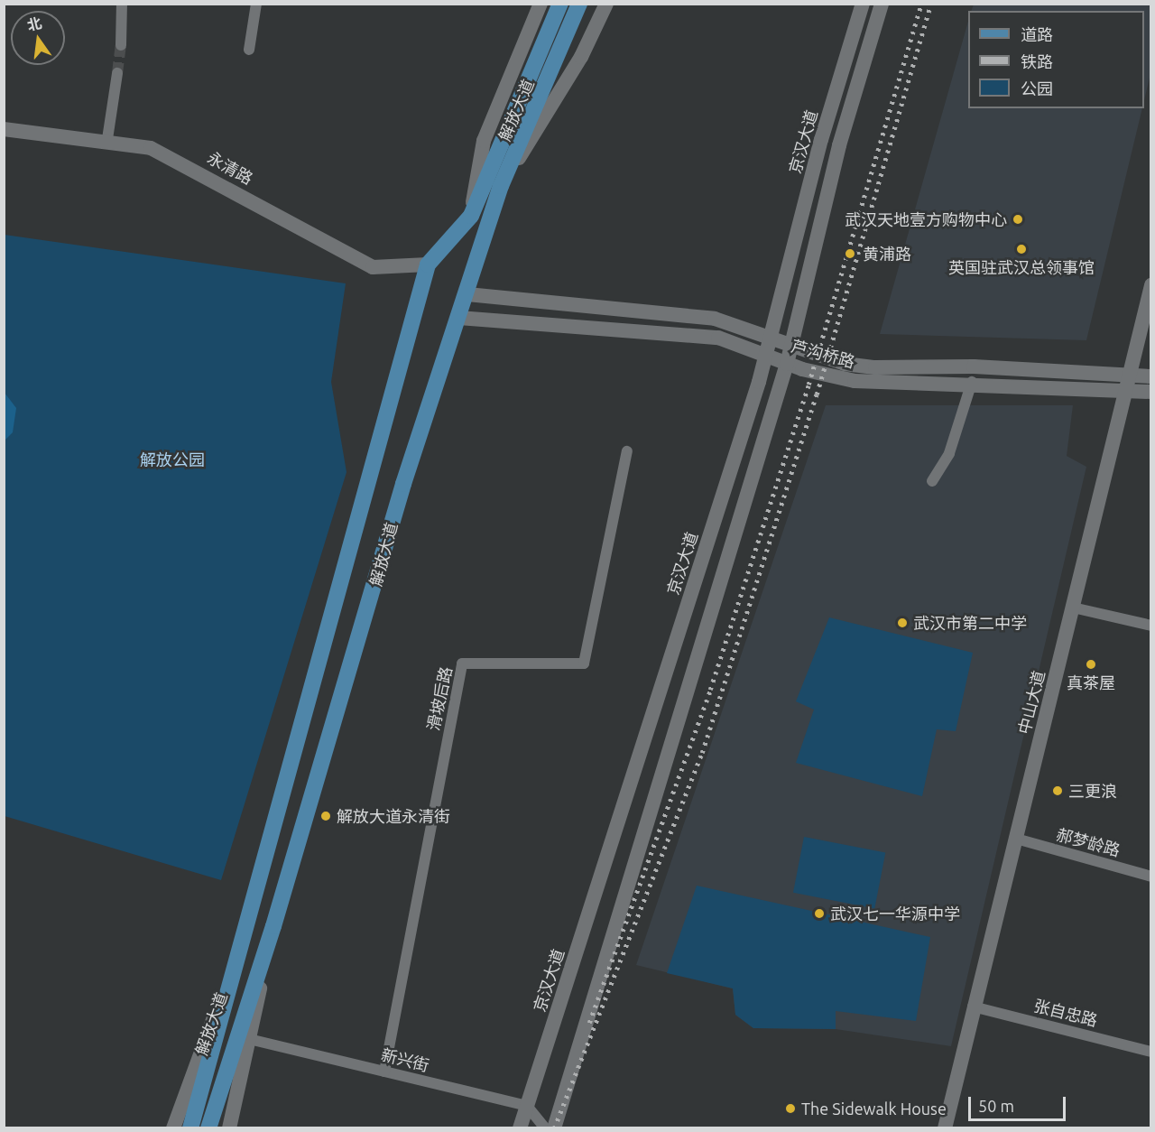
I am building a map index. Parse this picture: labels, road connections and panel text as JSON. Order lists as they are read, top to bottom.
{
  "streets": {
    "main road": [
      "解放大道",
      "京汉大道",
      "永清路",
      "芦沟桥路",
      "中山大道"
    ],
    "street": [
      "滑坡后路",
      "郝梦龄路",
      "张自忠路",
      "新兴街"
    ]
  },
  "crossings": [
    ["解放大道", "永清路"],
    ["解放大道", "芦沟桥路"],
    ["解放大道", "新兴街"],
    ["京汉大道", "芦沟桥路"],
    ["京汉大道", "新兴街"],
    ["芦沟桥路", "中山大道"],
    ["滑坡后路", "新兴街"],
    ["中山大道", "郝梦龄路"],
    ["中山大道", "张自忠路"]
  ],
  "parks": ["解放公园"],
  "places": [
    "武汉天地壹方购物中心",
    "英国驻武汉总领事馆",
    "黄浦路",
    "武汉市第二中学",
    "真茶屋",
    "三更浪",
    "解放大道永清街",
    "武汉七一华源中学",
    "The Sidewalk House"
  ],
  "legend": ["道路", "铁路", "公园"],
  "scale_bar": "50 m",
  "north": "top"
}
